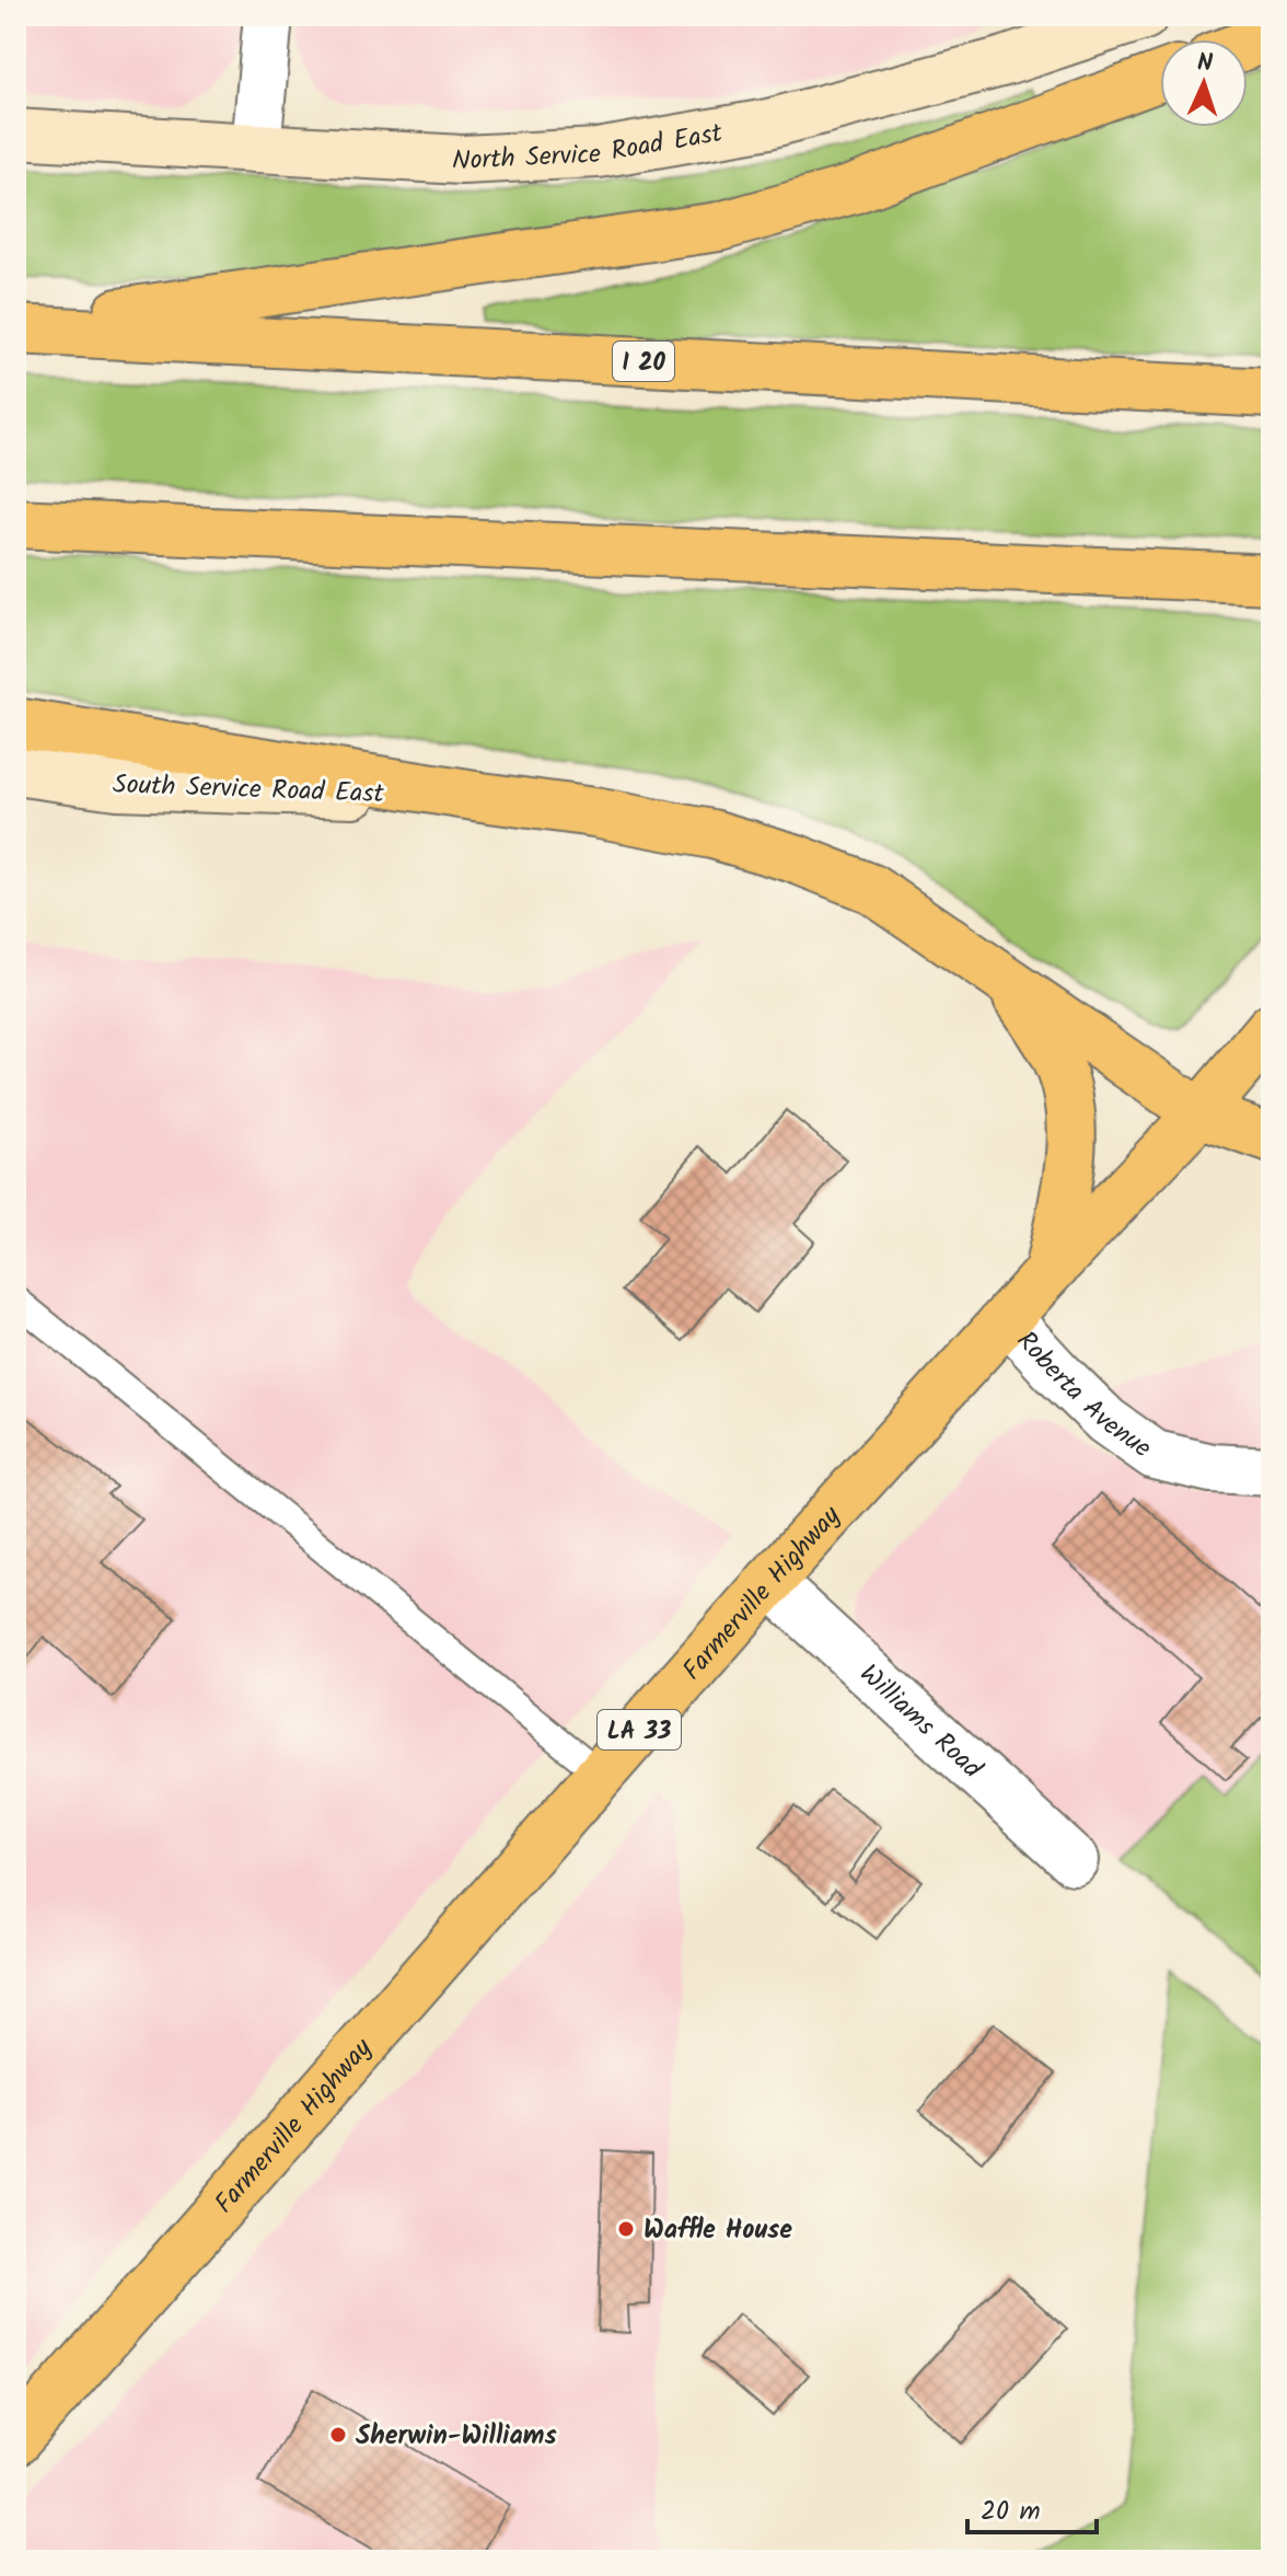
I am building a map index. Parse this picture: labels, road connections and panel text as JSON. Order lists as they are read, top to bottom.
{
  "streets": {
    "main road": [
      "North Service Road East",
      "I 20",
      "South Service Road East",
      "Farmerville Highway",
      "LA 33"
    ],
    "street": ["Roberta Avenue", "Williams Road"]
  },
  "crossings": [
    ["Roberta Avenue", "Farmerville Highway"],
    ["Farmerville Highway", "Williams Road"]
  ],
  "places": ["Waffle House", "Sherwin-Williams"],
  "scale_bar": "20 m",
  "north": "top"
}
